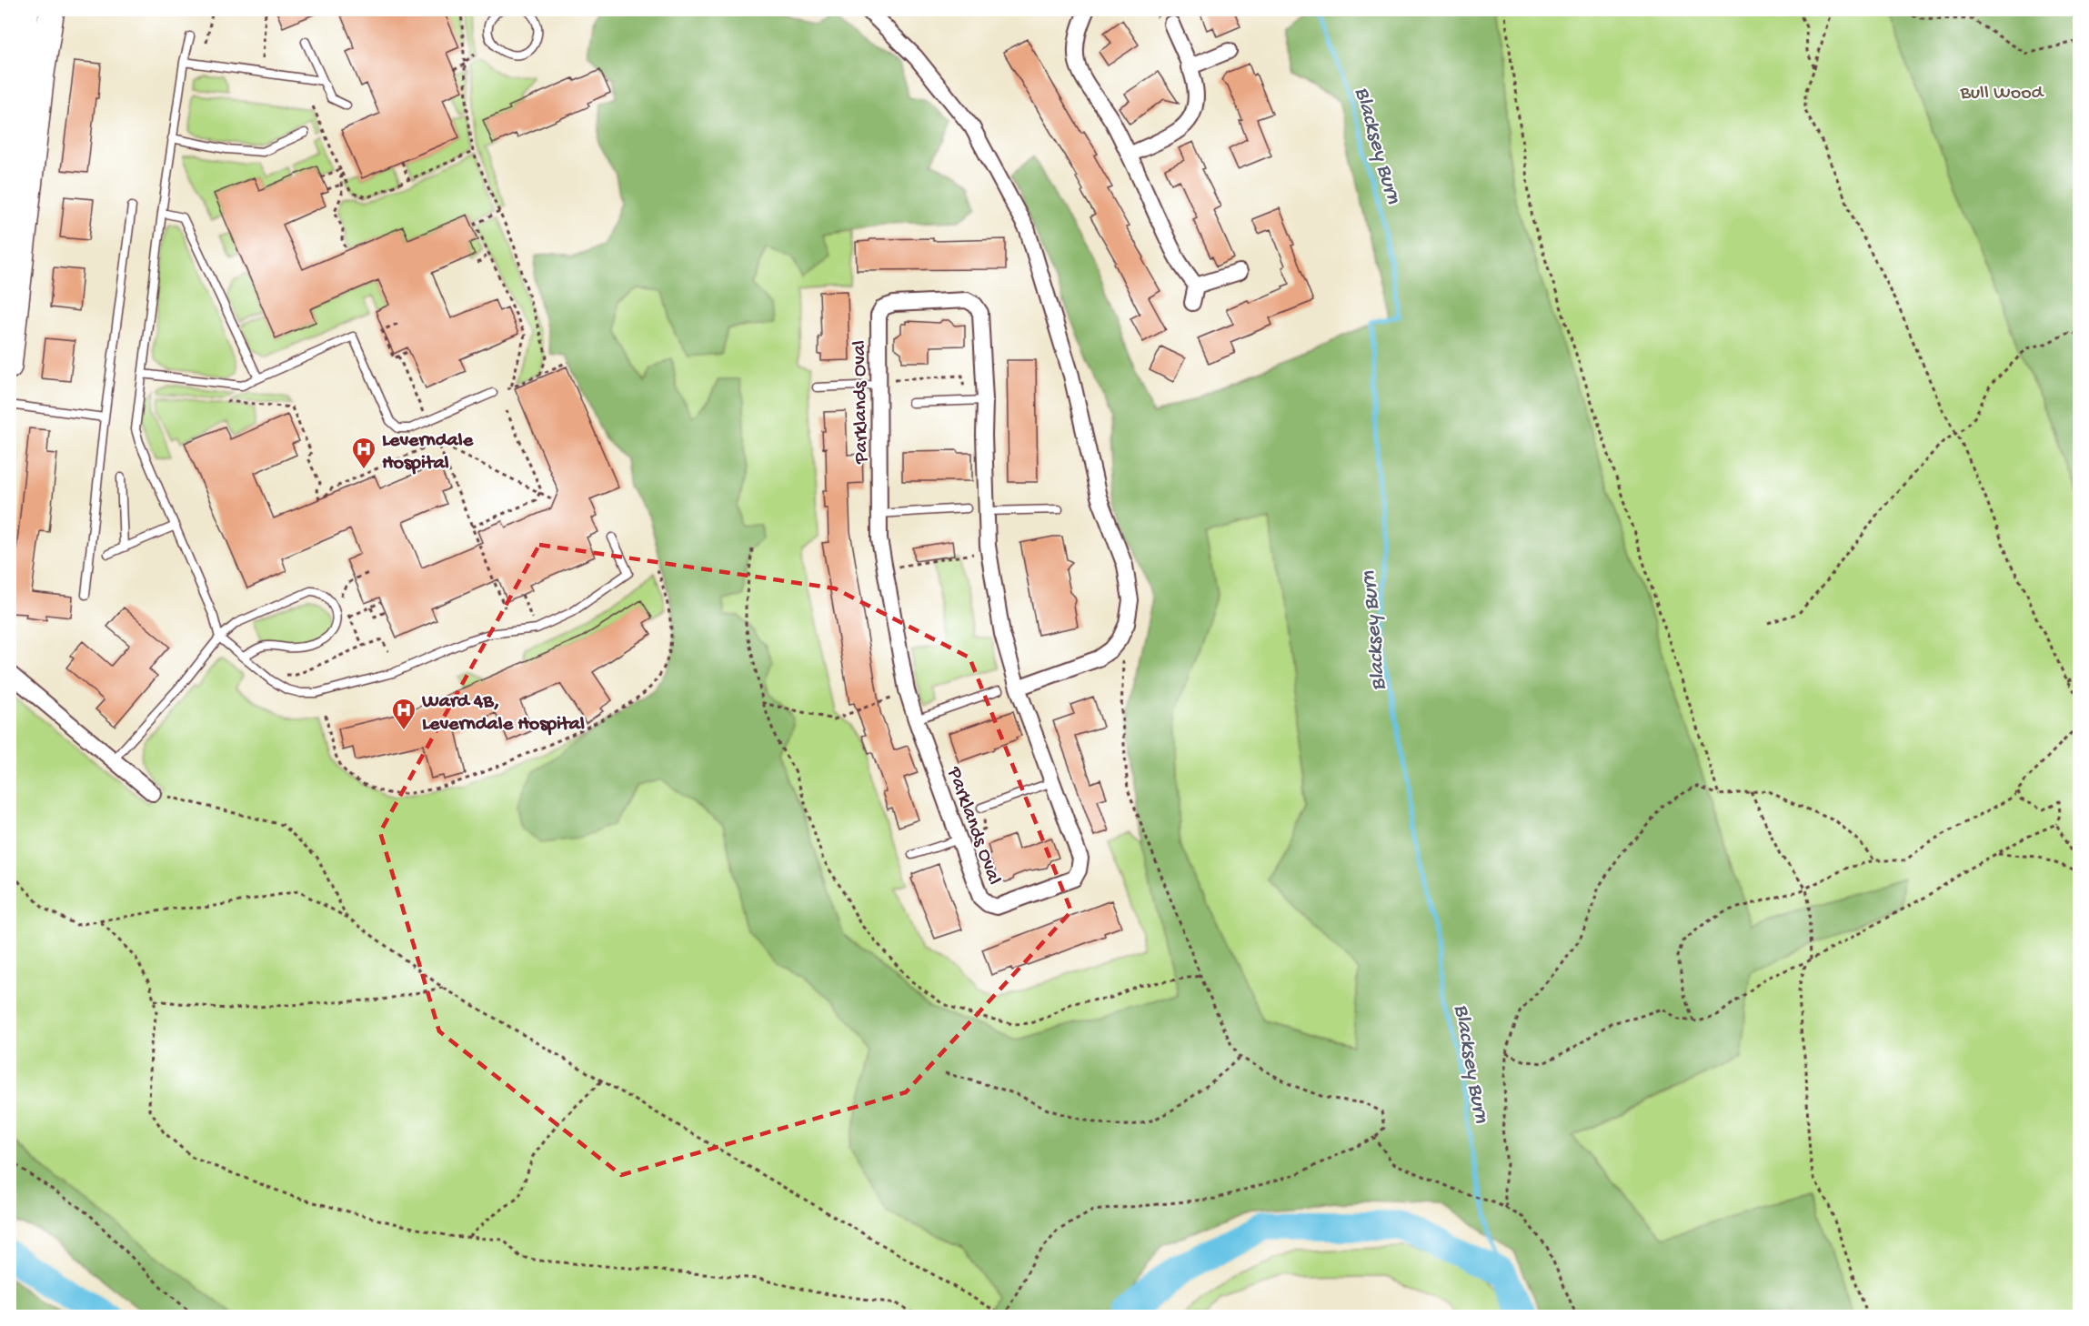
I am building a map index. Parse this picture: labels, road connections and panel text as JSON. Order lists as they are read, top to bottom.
{
  "streets": {
    "street": ["Parklands Oval"]
  },
  "water": ["Blacksey Burn"],
  "parks": ["Bull Wood"],
  "places": {
    "hospital": ["Leverndale Hospital", "Ward 4B, Leverndale Hospital"]
  }
}
